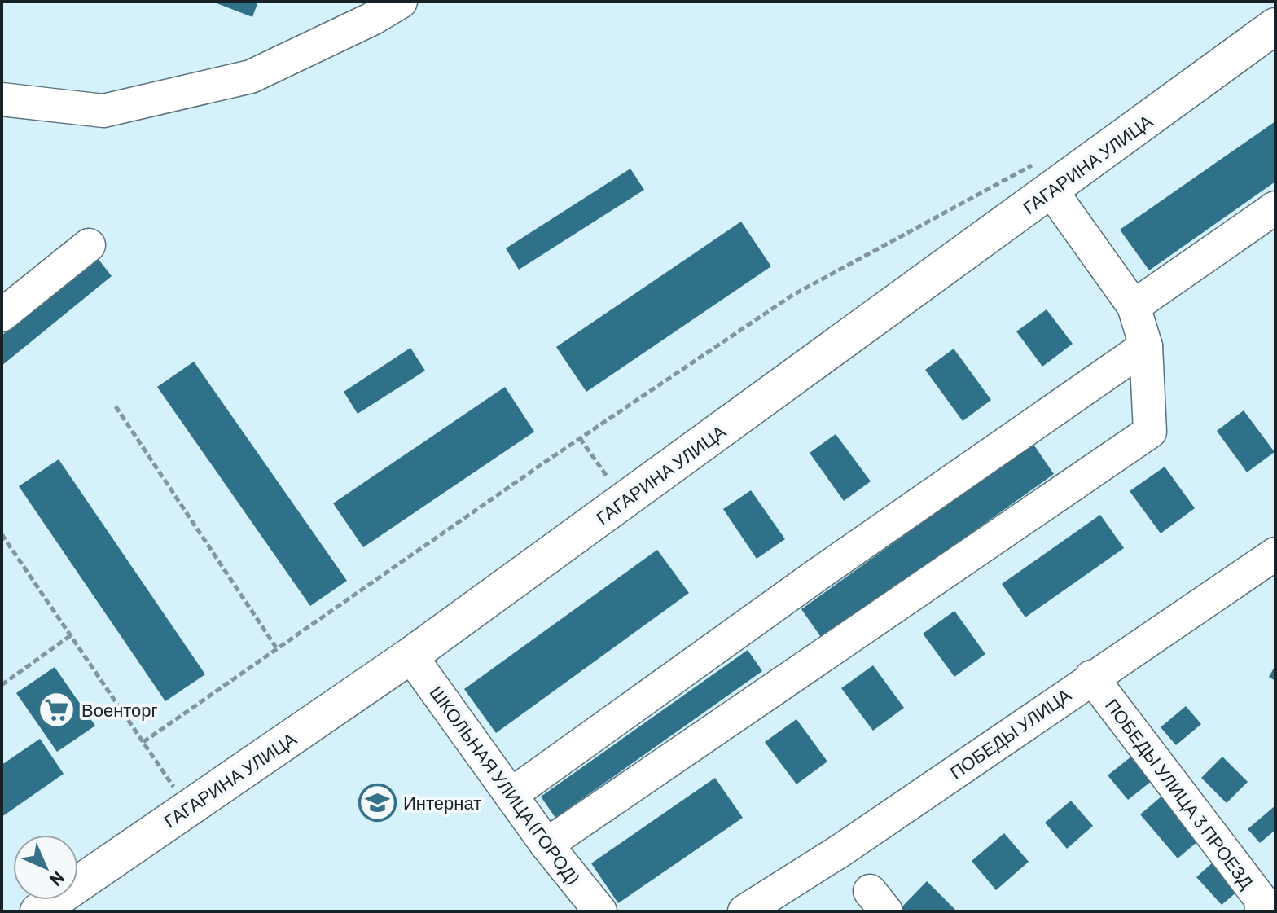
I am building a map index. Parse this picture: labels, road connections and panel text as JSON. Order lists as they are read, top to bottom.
{
  "streets": {
    "main road": ["ГАГАРИНА УЛИЦА"],
    "street": ["ПОБЕДЫ УЛИЦА", "ШКОЛЬНАЯ УЛИЦА (ГОРОД)", "ПОБЕДЫ УЛИЦА 3 ПРОЕЗД"]
  },
  "crossings": [
    ["ГАГАРИНА УЛИЦА", "ШКОЛЬНАЯ УЛИЦА (ГОРОД)"],
    ["ПОБЕДЫ УЛИЦА", "ПОБЕДЫ УЛИЦА 3 ПРОЕЗД"]
  ],
  "places": {
    "supermarket": ["Военторг"],
    "school or university": ["Интернат"]
  },
  "north": "bottom right"
}
